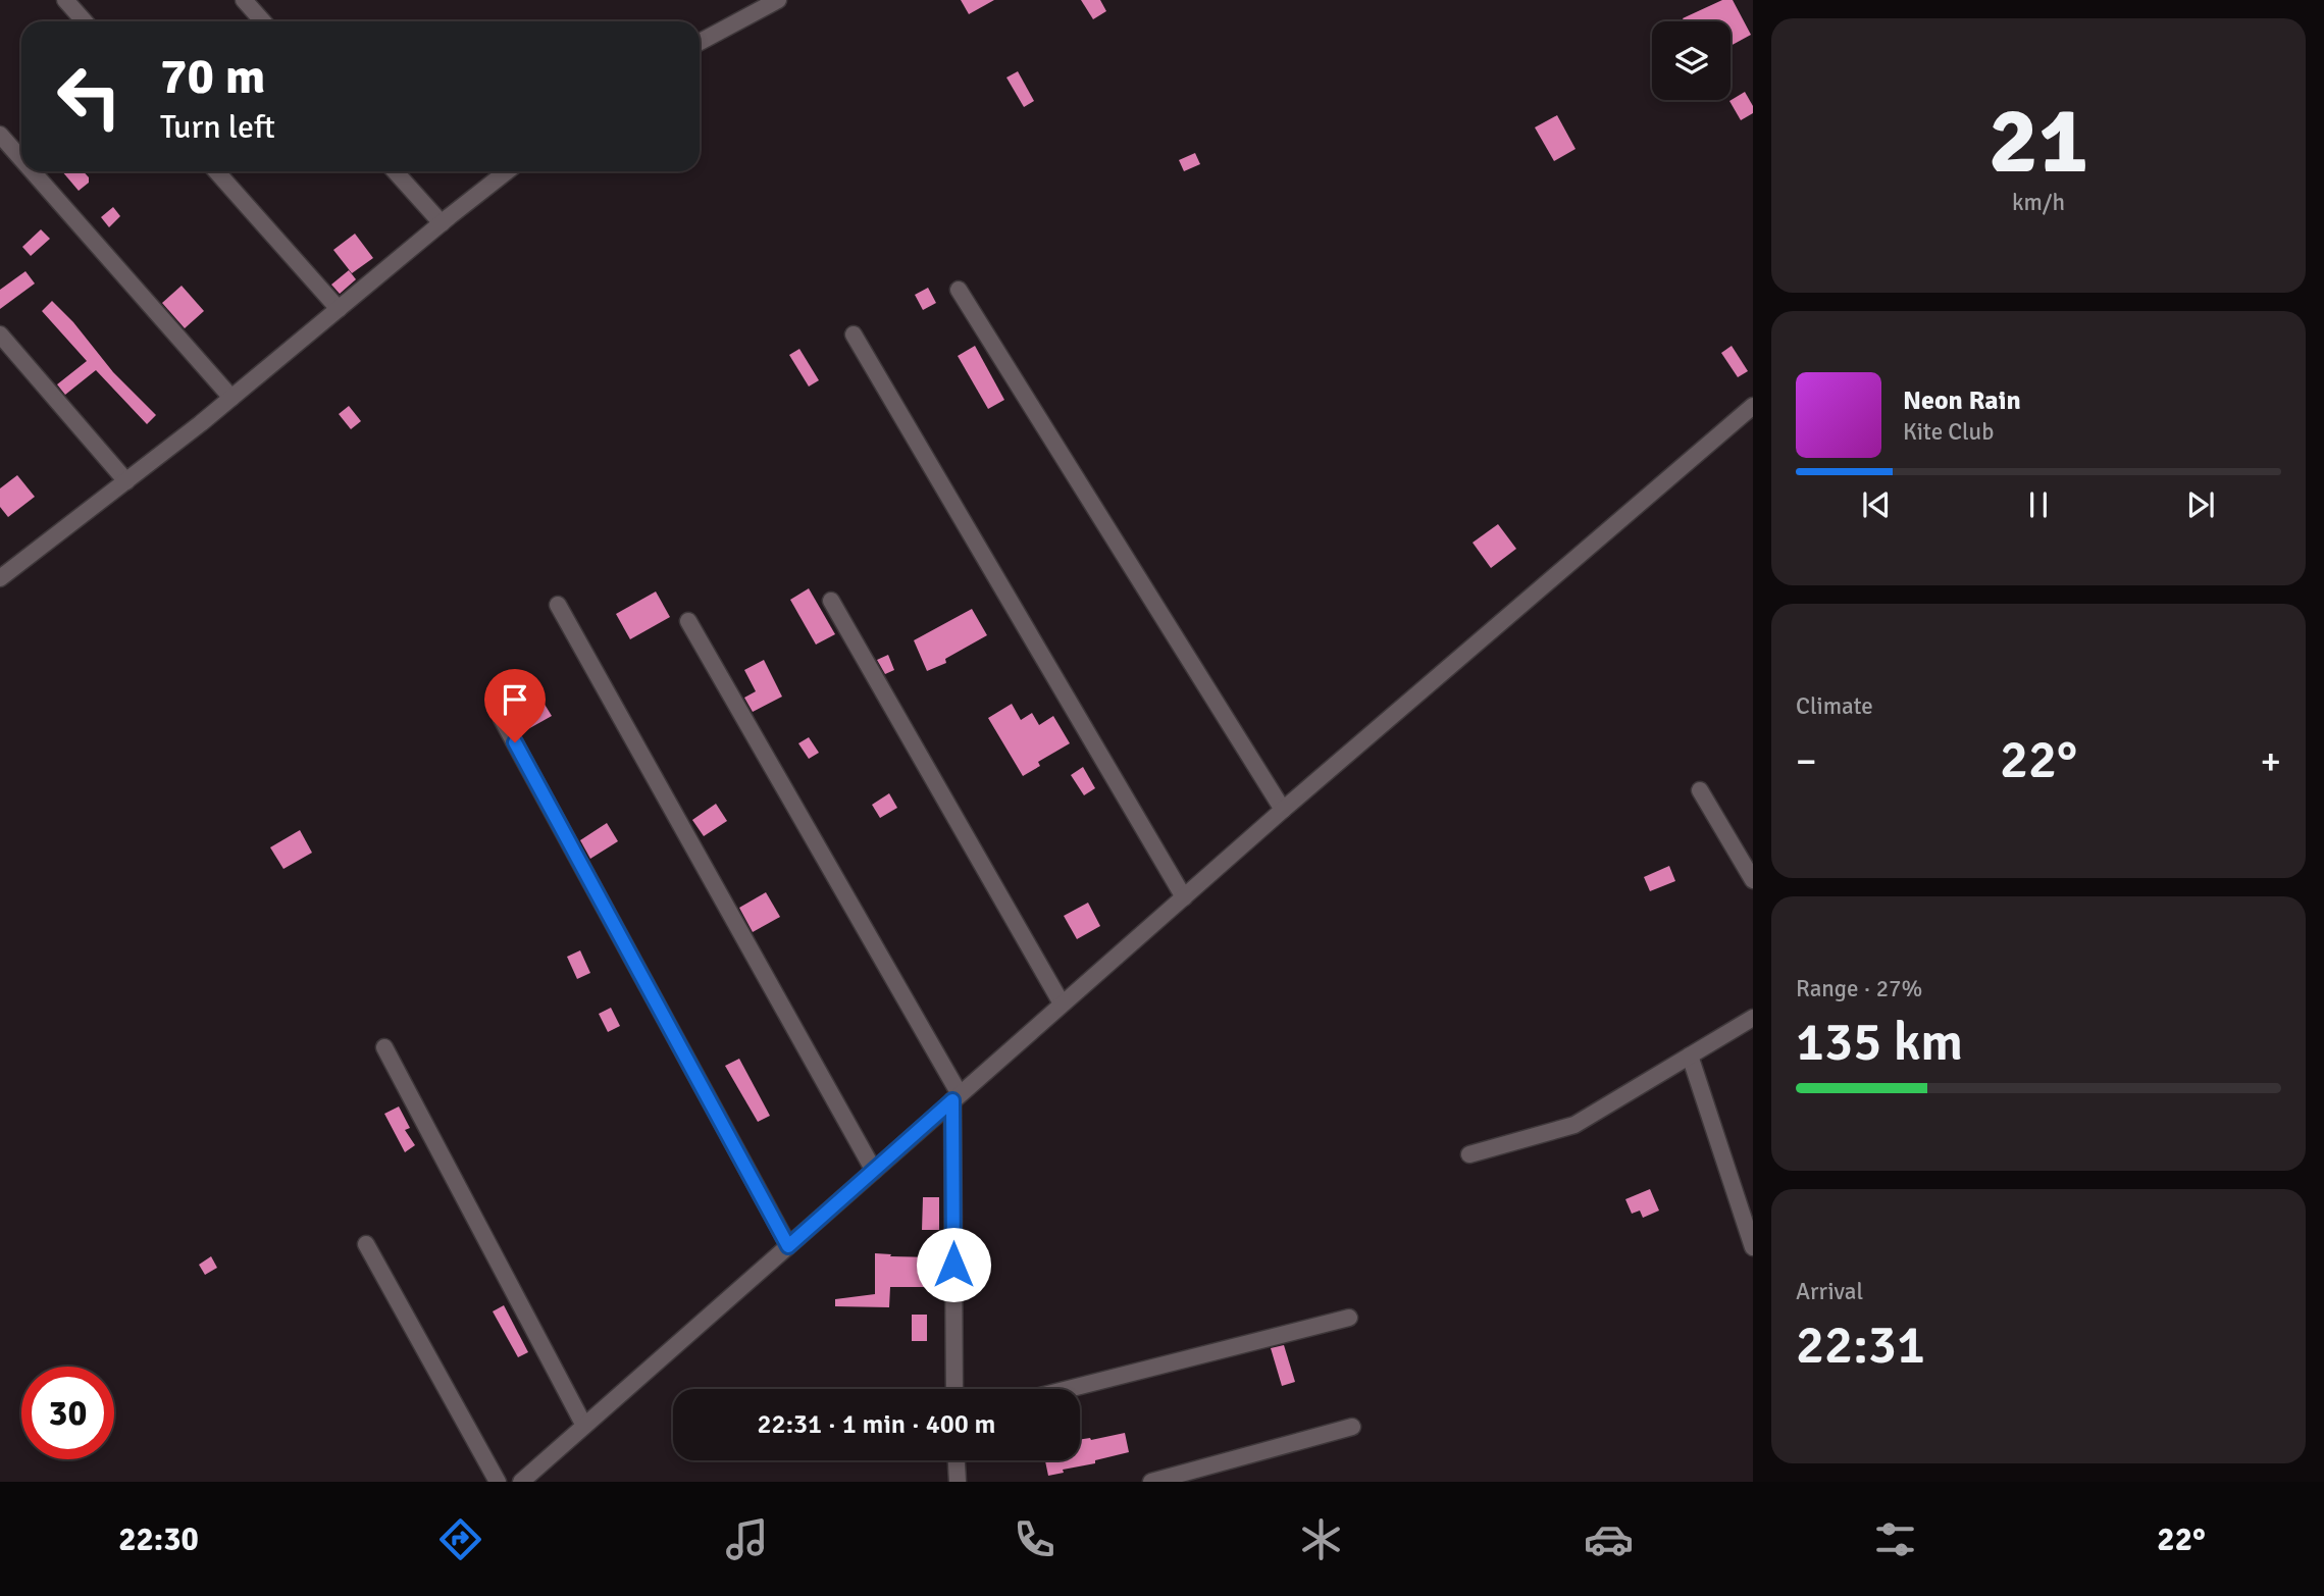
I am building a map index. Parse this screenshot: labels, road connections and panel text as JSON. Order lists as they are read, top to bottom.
{
  "page": {
    "tile": [
      ["21", "km/h"],
      "Climate",
      ["Range · 27%", "135 km"],
      ["Arrival", "22:31"]
    ],
    "turn": ["70 m", "Turn left"],
    "song": ["Neon Rain", "Kite Club"],
    "heat": ["−", "22°", "+"],
    "limit": "30",
    "trip": "22:31 · 1 min · 400 m",
    "tabs": ["22:30", "22°"]
  }
}
